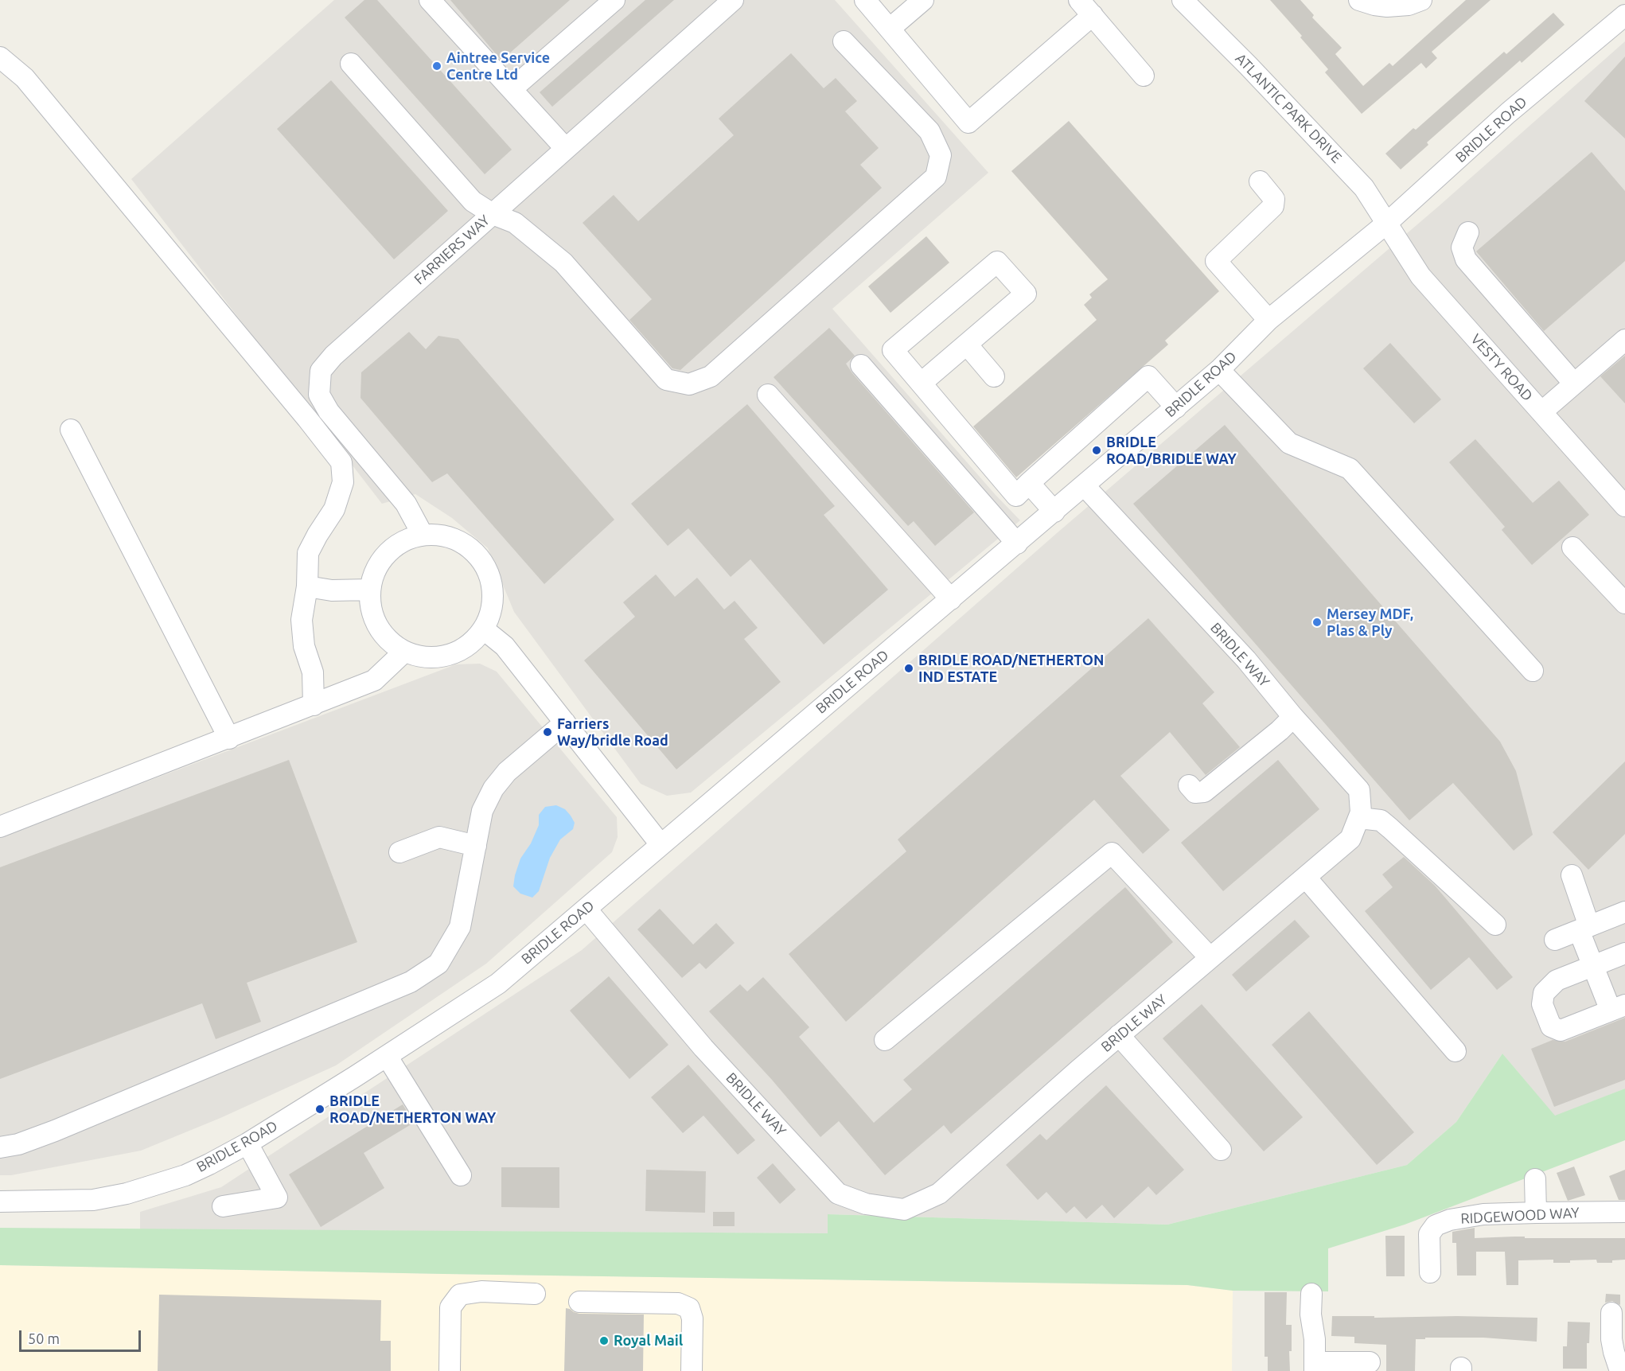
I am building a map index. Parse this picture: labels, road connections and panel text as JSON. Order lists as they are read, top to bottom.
{
  "streets": {
    "street": [
      "ATLANTIC PARK DRIVE",
      "BRIDLE ROAD",
      "FARRIERS WAY",
      "VESTY ROAD",
      "BRIDLE WAY",
      "RIDGEWOOD WAY"
    ]
  },
  "crossings": [
    ["ATLANTIC PARK DRIVE", "BRIDLE ROAD"],
    ["ATLANTIC PARK DRIVE", "VESTY ROAD"],
    ["BRIDLE ROAD", "VESTY ROAD"],
    ["BRIDLE ROAD", "BRIDLE WAY"]
  ],
  "places": [
    "Aintree Service Centre Ltd",
    "BRIDLE ROAD/BRIDLE WAY",
    "Mersey MDF, Plas & Ply",
    "BRIDLE ROAD/NETHERTON IND ESTATE",
    "Farriers Way/bridle Road",
    "BRIDLE ROAD/NETHERTON WAY",
    "Royal Mail"
  ],
  "scale_bar": "50 m"
}
